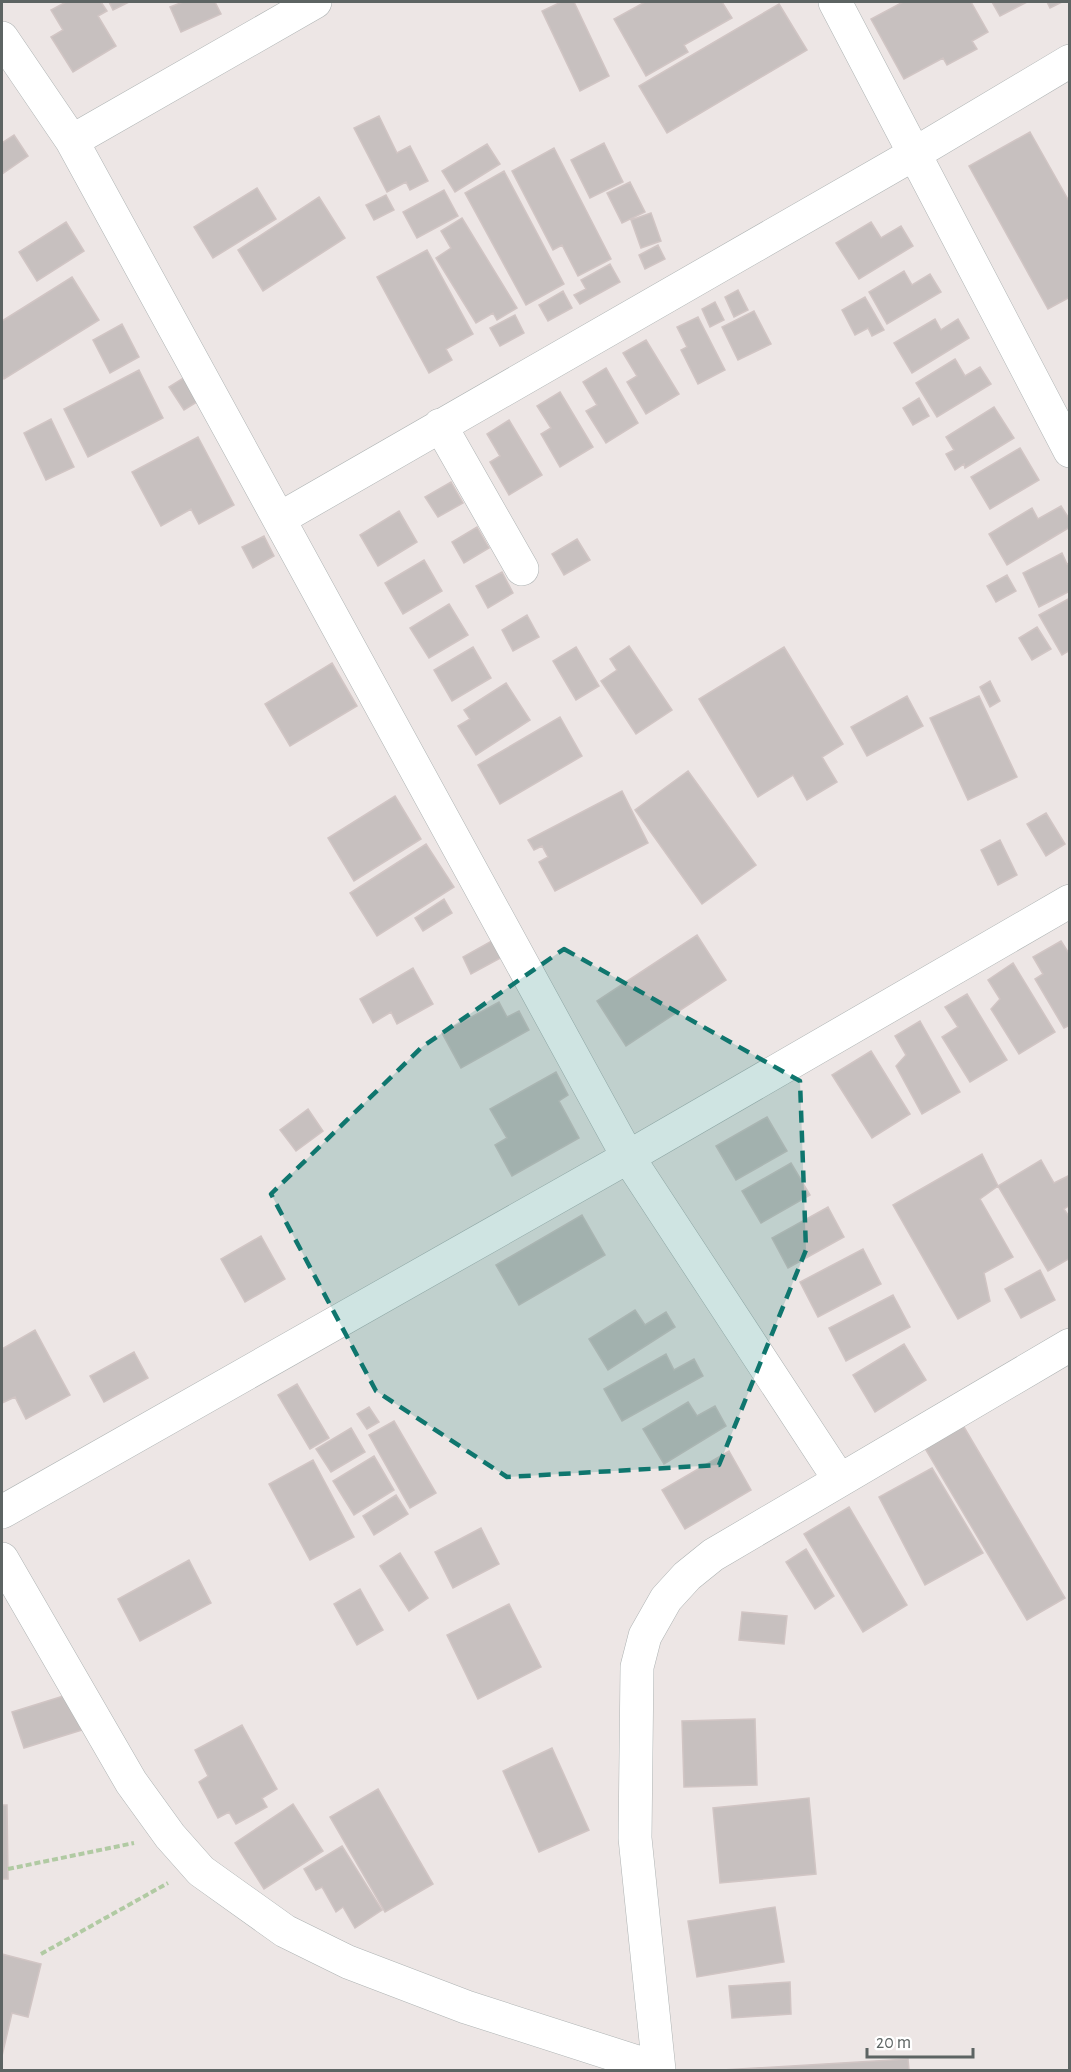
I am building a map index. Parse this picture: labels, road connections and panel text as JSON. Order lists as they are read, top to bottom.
{
  "scale_bar": "20 m"
}
